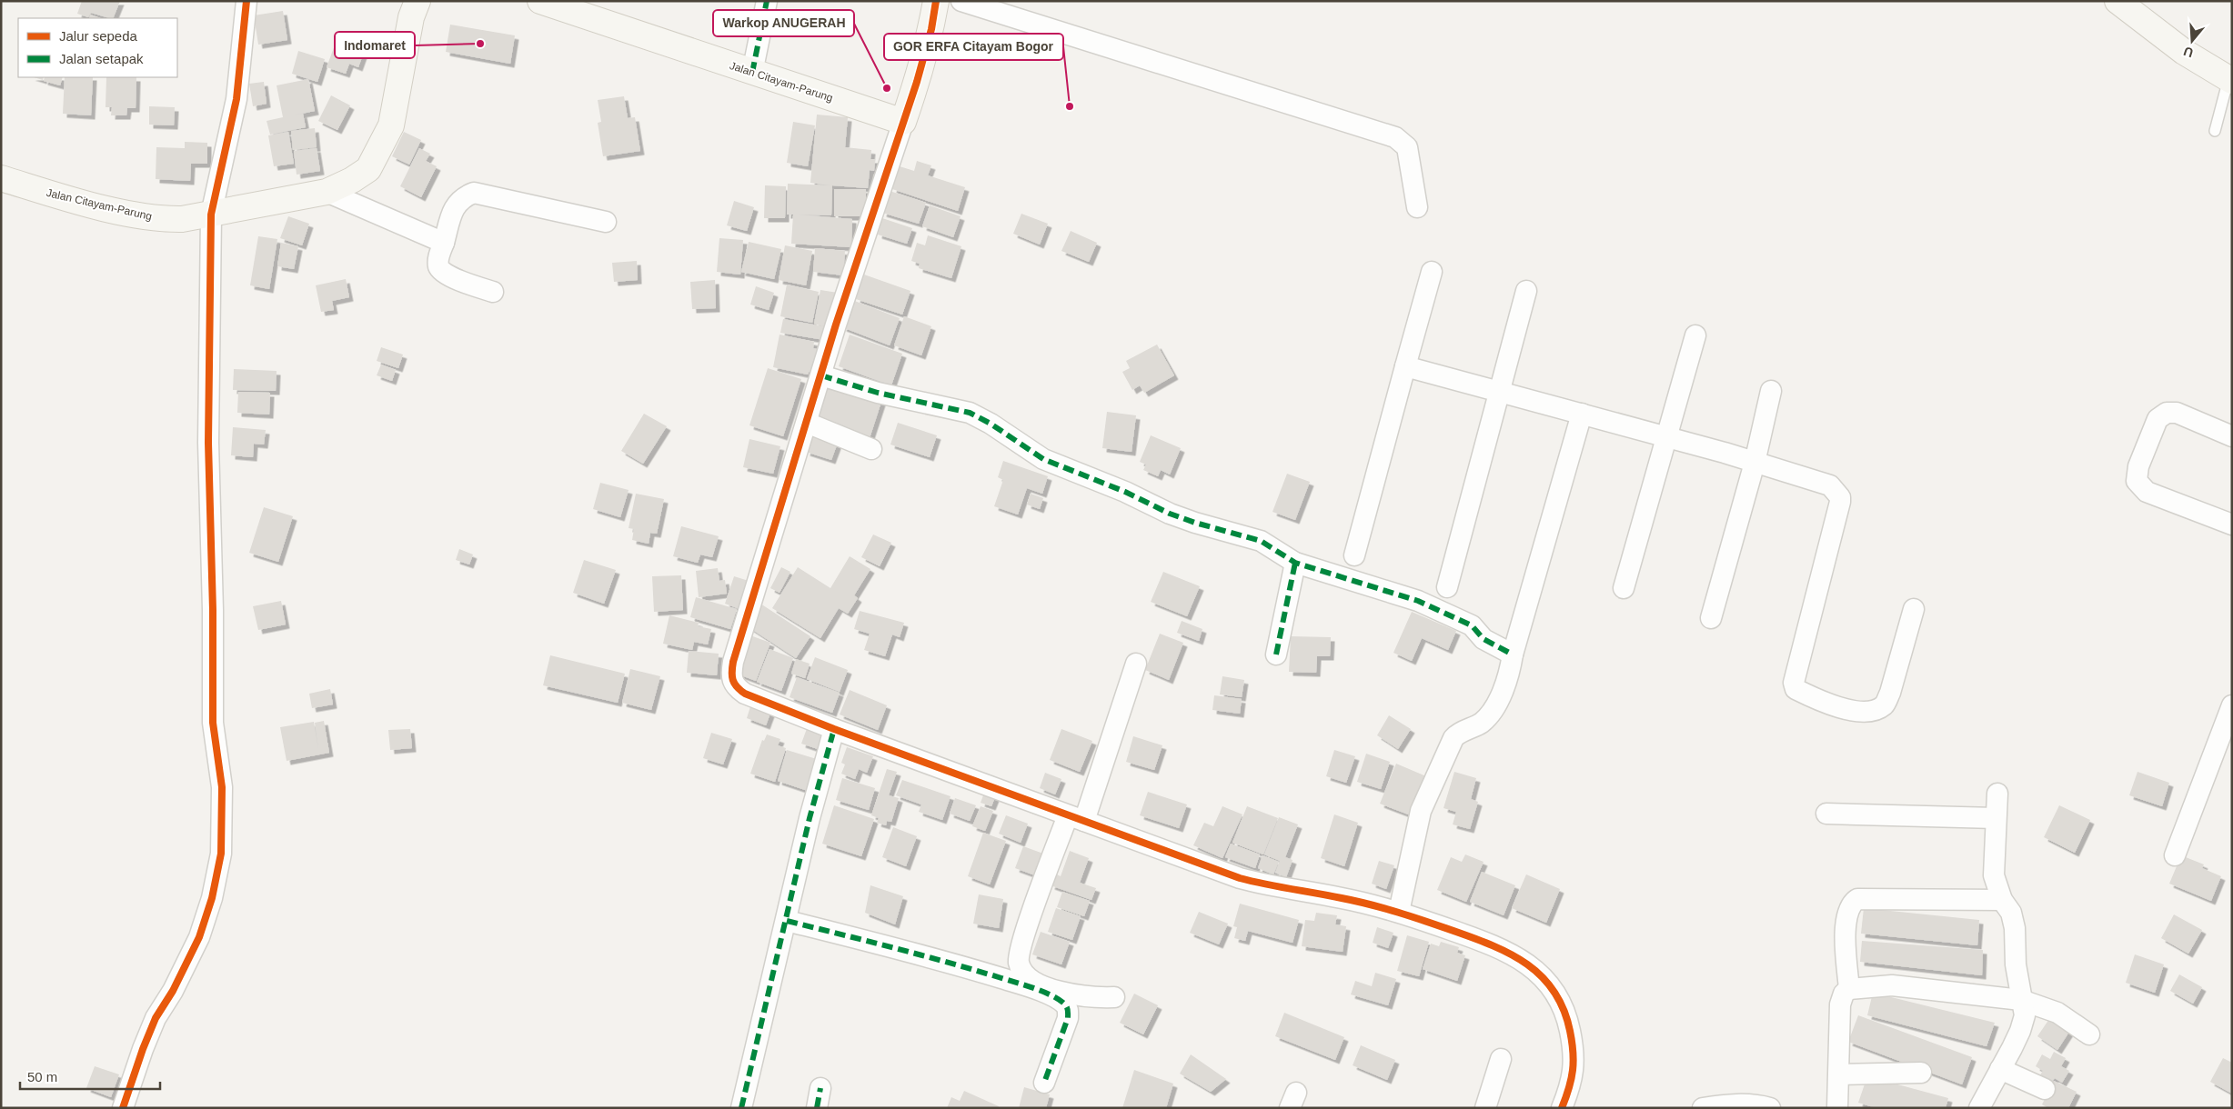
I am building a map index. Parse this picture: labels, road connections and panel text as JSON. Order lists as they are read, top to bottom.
{
  "streets": {
    "street": ["Jalan Citayam-Parung"]
  },
  "places": ["Indomaret", "Warkop ANUGERAH", "GOR ERFA Citayam Bogor"],
  "legend": ["Jalur sepeda", "Jalan setapak"],
  "scale_bar": "50 m",
  "north": "bottom"
}
